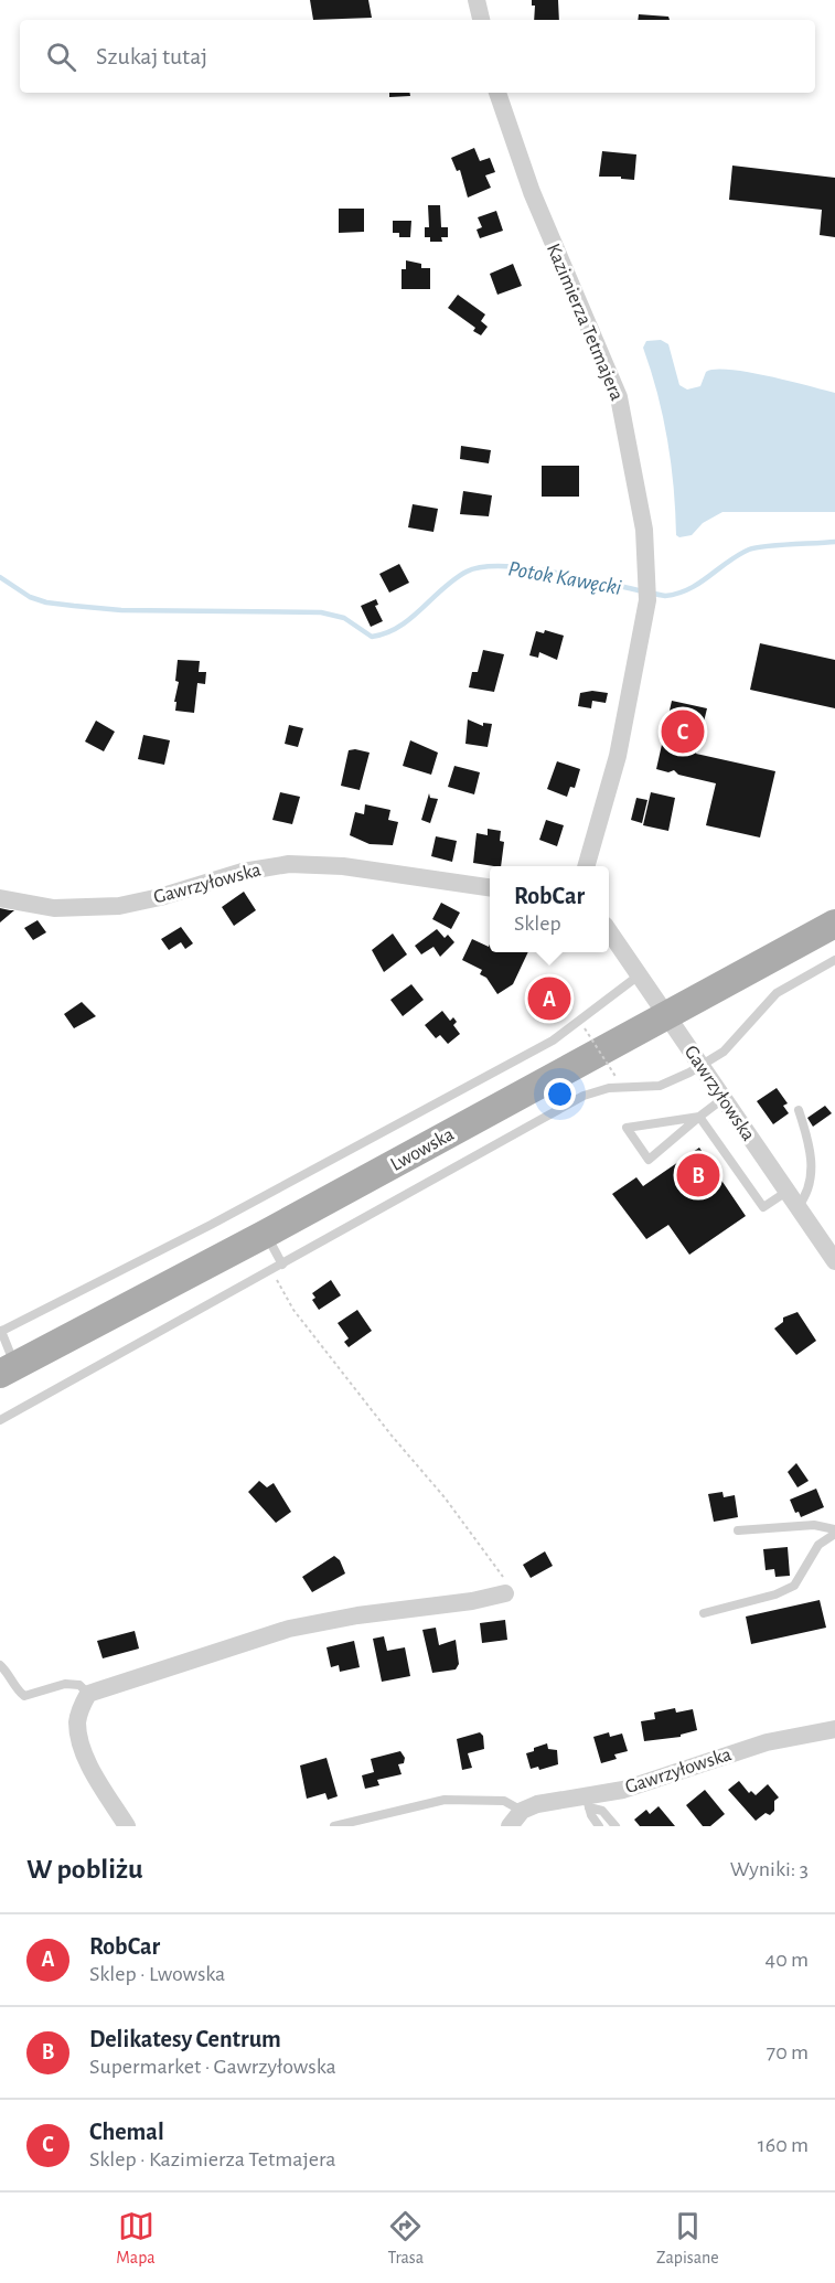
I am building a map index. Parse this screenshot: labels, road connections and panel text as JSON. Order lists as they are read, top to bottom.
{
  "streets": {
    "main road": ["Lwowska"],
    "street": ["Kazimierza Tetmajera", "Gawrzyłowska"]
  },
  "crossings": [
    ["Gawrzyłowska", "Lwowska"]
  ],
  "water": ["Potok Kawęcki"],
  "page": {
    "search": "Szukaj tutaj",
    "pins": ["C", "A", "B"],
    "popup": ["RobCar", "Sklep"],
    "heading": ["W pobliżu", "Wyniki: 3"],
    "list": [
      {
        "mark": "A",
        "name": "RobCar",
        "note": "Sklep · Lwowska",
        "value": "40 m"
      },
      {
        "mark": "B",
        "name": "Delikatesy Centrum",
        "note": "Supermarket · Gawrzyłowska",
        "value": "70 m"
      },
      {
        "mark": "C",
        "name": "Chemal",
        "note": "Sklep · Kazimierza Tetmajera",
        "value": "160 m"
      }
    ],
    "nav": ["Mapa", "Trasa", "Zapisane"]
  }
}
